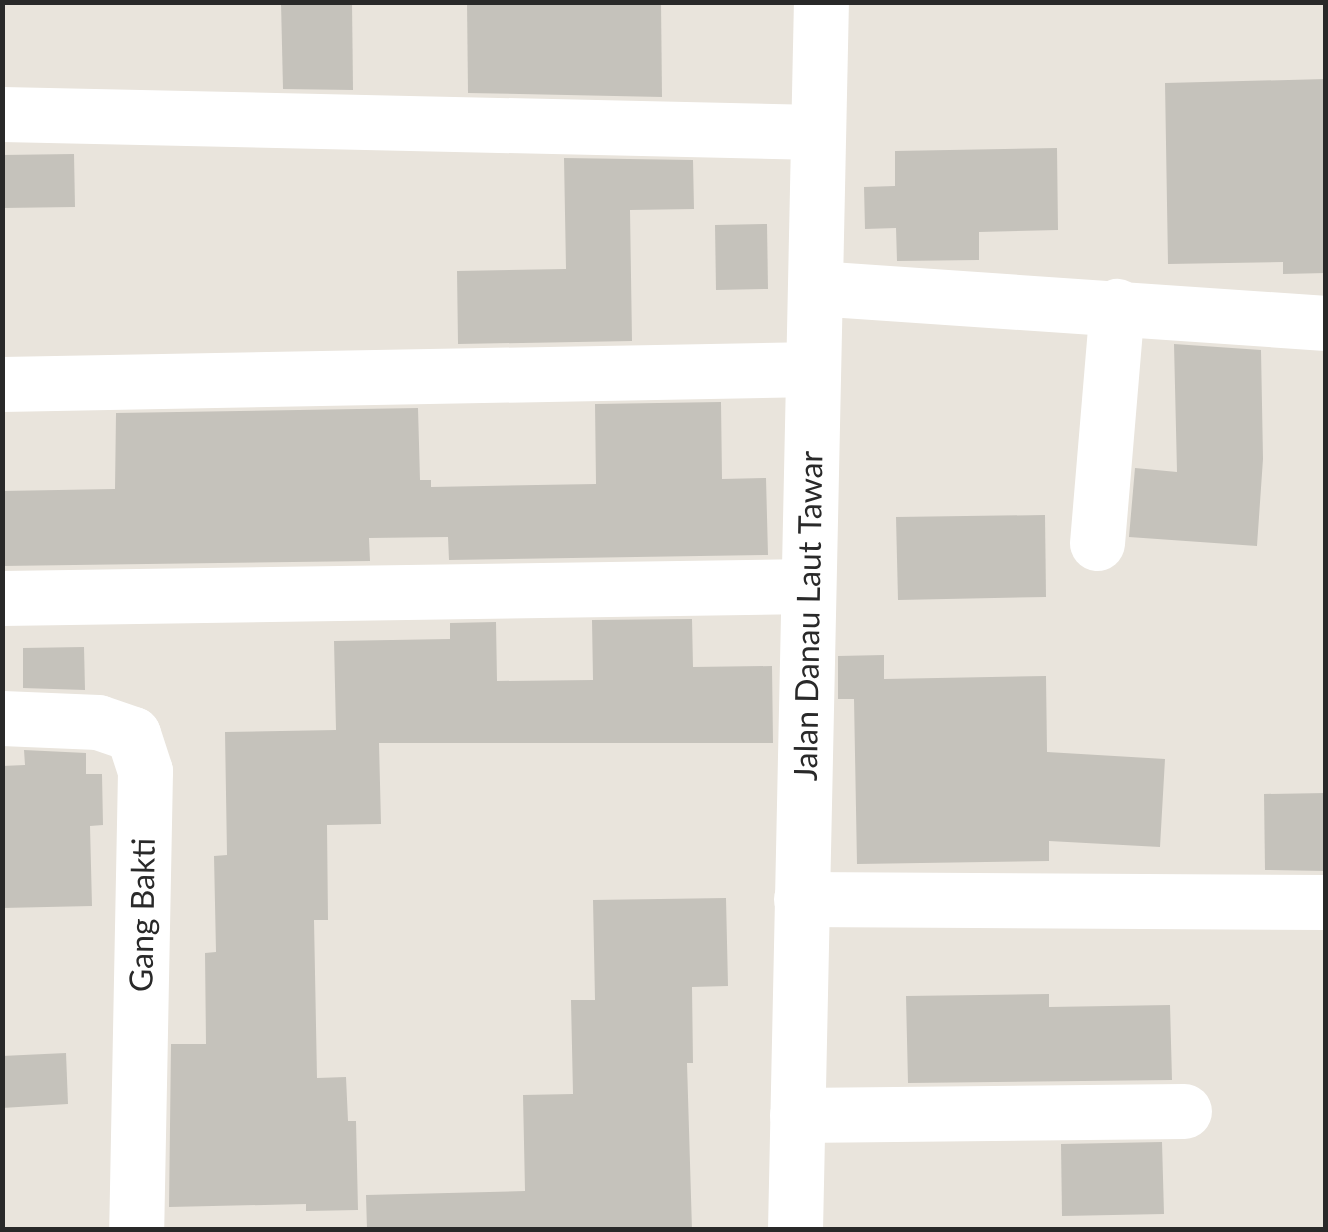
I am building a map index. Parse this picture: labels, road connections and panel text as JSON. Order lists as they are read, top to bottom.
{
  "streets": {
    "street": ["Jalan Danau Laut Tawar", "Gang Bakti"]
  }
}
